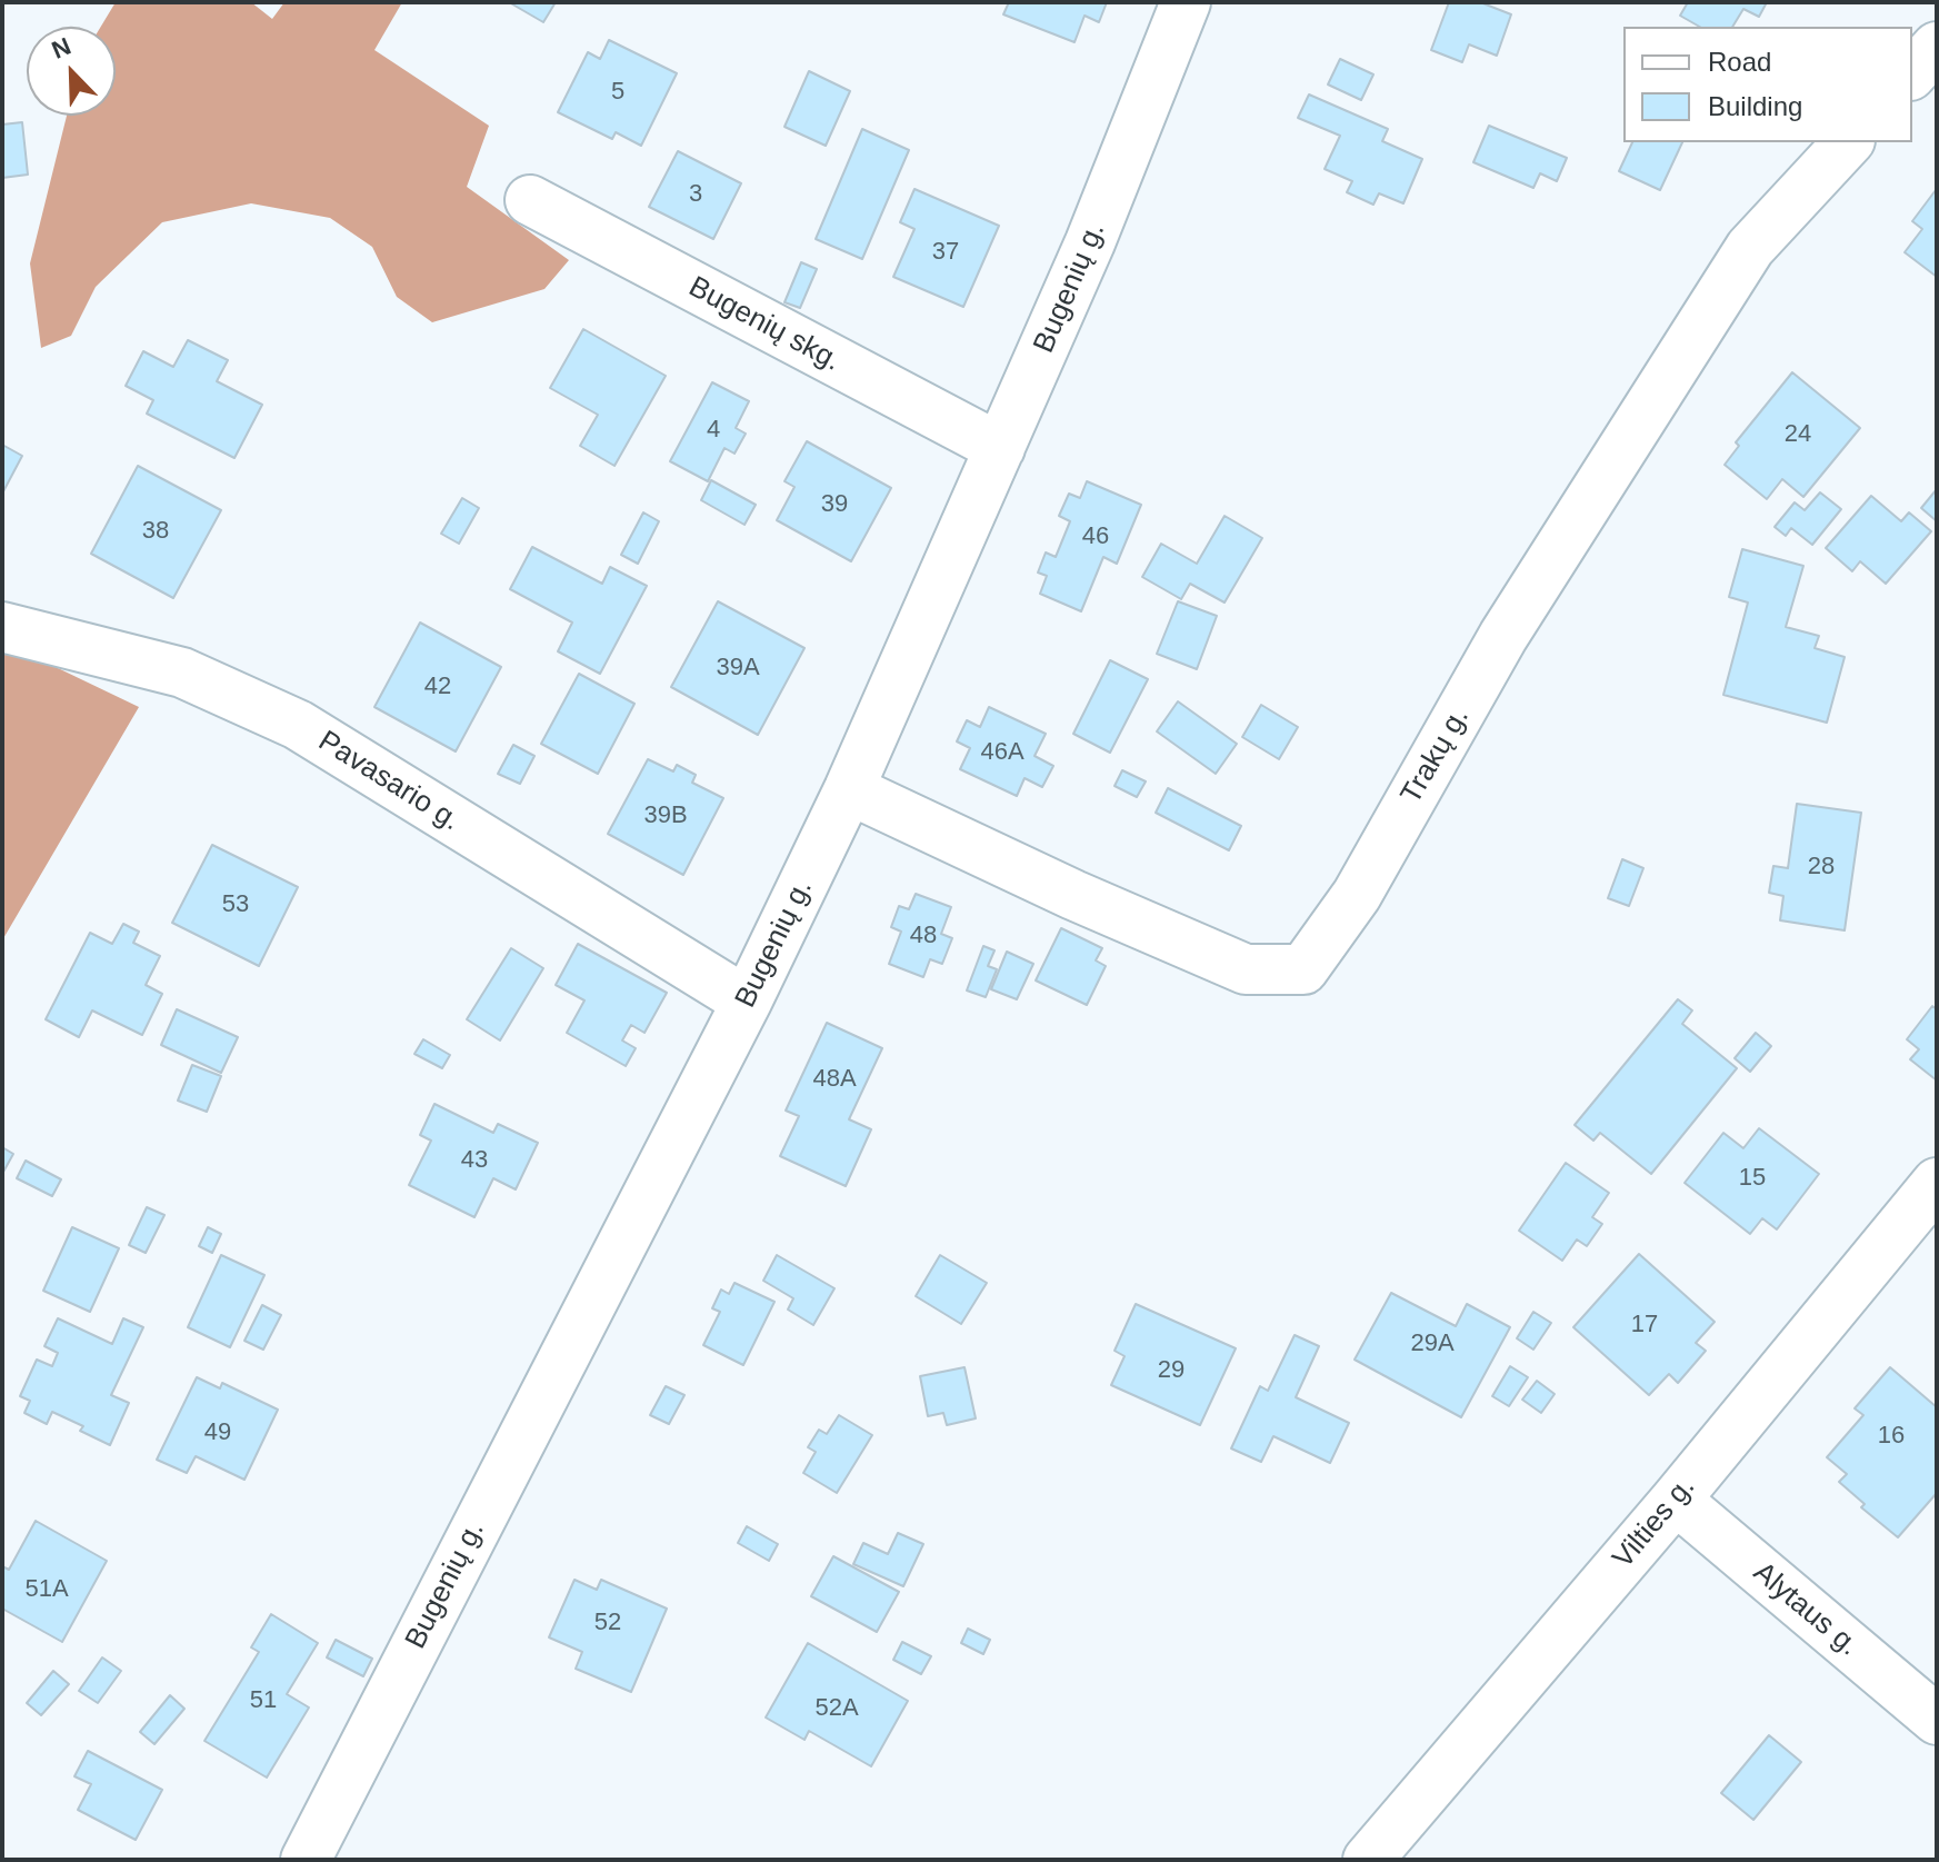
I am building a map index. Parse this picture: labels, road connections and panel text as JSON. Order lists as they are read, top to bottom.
{
  "streets": {
    "street": [
      "Bugenių g.",
      "Bugenių skg.",
      "Trakų g.",
      "Pavasario g.",
      "Vilties g.",
      "Alytaus g."
    ]
  },
  "crossings": [
    ["Bugenių g.", "Bugenių skg."],
    ["Bugenių g.", "Trakų g."],
    ["Bugenių g.", "Pavasario g."],
    ["Vilties g.", "Alytaus g."]
  ],
  "house_numbers": [
    "5",
    "3",
    "37",
    "4",
    "24",
    "39",
    "38",
    "46",
    "39A",
    "42",
    "46A",
    "39B",
    "28",
    "53",
    "48",
    "48A",
    "43",
    "15",
    "17",
    "29A",
    "29",
    "49",
    "16",
    "51A",
    "52",
    "51",
    "52A"
  ],
  "legend": ["Road", "Building"],
  "north": "top left"
}
